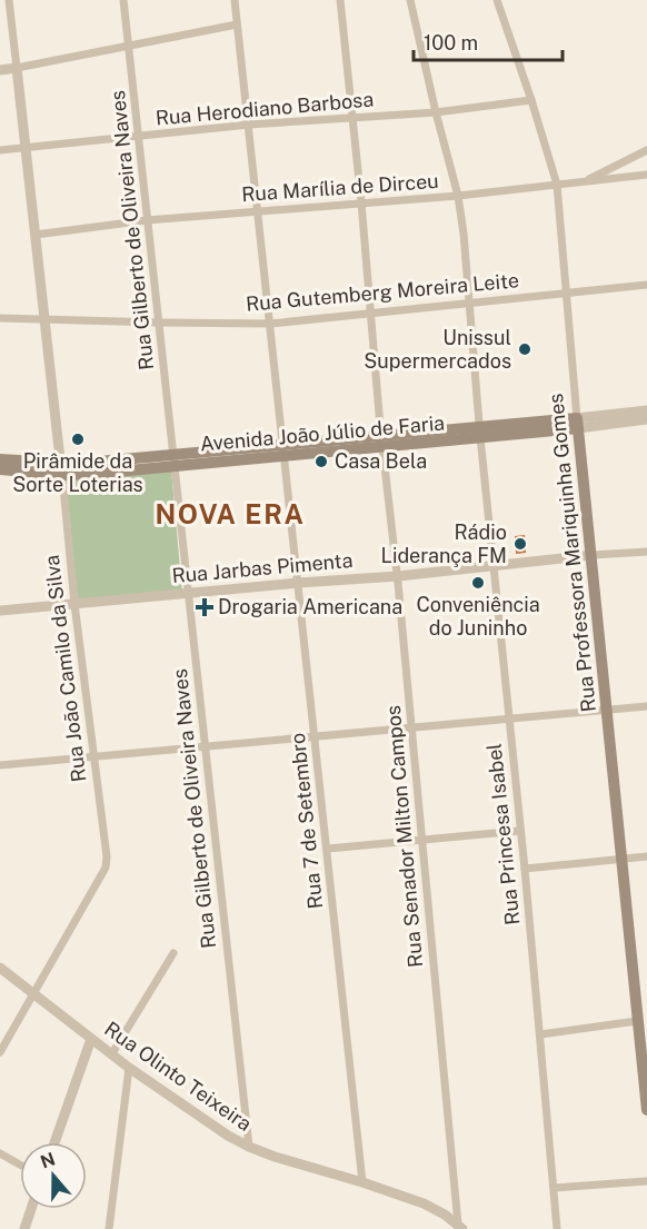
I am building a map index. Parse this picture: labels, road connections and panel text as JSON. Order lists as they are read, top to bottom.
{
  "streets": {
    "main road": ["Avenida João Júlio de Faria", "Rua Professora Mariquinha Gomes"],
    "street": [
      "Rua Herodiano Barbosa",
      "Rua Marília de Dirceu",
      "Rua Gilberto de Oliveira Naves",
      "Rua Gutemberg Moreira Leite",
      "Rua Jarbas Pimenta",
      "Rua João Camilo da Silva",
      "Rua 7 de Setembro",
      "Rua Princesa Isabel",
      "Rua Senador Milton Campos",
      "Rua Olinto Teixeira"
    ]
  },
  "crossings": [
    ["Rua Herodiano Barbosa", "Rua Gilberto de Oliveira Naves"],
    ["Rua Herodiano Barbosa", "Rua Professora Mariquinha Gomes"],
    ["Rua Herodiano Barbosa", "Rua João Camilo da Silva"],
    ["Rua Herodiano Barbosa", "Rua 7 de Setembro"],
    ["Rua Herodiano Barbosa", "Rua Princesa Isabel"],
    ["Rua Herodiano Barbosa", "Rua Senador Milton Campos"],
    ["Rua Marília de Dirceu", "Rua Gilberto de Oliveira Naves"],
    ["Rua Marília de Dirceu", "Rua Professora Mariquinha Gomes"],
    ["Rua Marília de Dirceu", "Rua João Camilo da Silva"],
    ["Rua Marília de Dirceu", "Rua 7 de Setembro"],
    ["Rua Marília de Dirceu", "Rua Princesa Isabel"],
    ["Rua Marília de Dirceu", "Rua Senador Milton Campos"],
    ["Rua Gilberto de Oliveira Naves", "Rua Gutemberg Moreira Leite"],
    ["Rua Gilberto de Oliveira Naves", "Avenida João Júlio de Faria"],
    ["Rua Gilberto de Oliveira Naves", "Rua Jarbas Pimenta"],
    ["Rua Gilberto de Oliveira Naves", "Rua Olinto Teixeira"],
    ["Rua Gutemberg Moreira Leite", "Rua Professora Mariquinha Gomes"],
    ["Rua Gutemberg Moreira Leite", "Rua João Camilo da Silva"],
    ["Rua Gutemberg Moreira Leite", "Rua 7 de Setembro"],
    ["Rua Gutemberg Moreira Leite", "Rua Princesa Isabel"],
    ["Rua Gutemberg Moreira Leite", "Rua Senador Milton Campos"],
    ["Avenida João Júlio de Faria", "Rua Professora Mariquinha Gomes"],
    ["Avenida João Júlio de Faria", "Rua João Camilo da Silva"],
    ["Avenida João Júlio de Faria", "Rua 7 de Setembro"],
    ["Avenida João Júlio de Faria", "Rua Princesa Isabel"],
    ["Avenida João Júlio de Faria", "Rua Senador Milton Campos"],
    ["Rua Professora Mariquinha Gomes", "Rua Jarbas Pimenta"],
    ["Rua Jarbas Pimenta", "Rua João Camilo da Silva"],
    ["Rua Jarbas Pimenta", "Rua 7 de Setembro"],
    ["Rua Jarbas Pimenta", "Rua Princesa Isabel"],
    ["Rua Jarbas Pimenta", "Rua Senador Milton Campos"],
    ["Rua João Camilo da Silva", "Rua Olinto Teixeira"],
    ["Rua 7 de Setembro", "Rua Olinto Teixeira"],
    ["Rua Senador Milton Campos", "Rua Olinto Teixeira"]
  ],
  "districts": ["NOVA ERA"],
  "places": {
    "other": [
      "Unissul Supermercados",
      "Pirâmide da Sorte Loterias",
      "Casa Bela",
      "Rádio Liderança FM",
      "Conveniência do Juninho"
    ],
    "health": ["Drogaria Americana"]
  },
  "scale_bar": "100 m",
  "north": "top"
}
